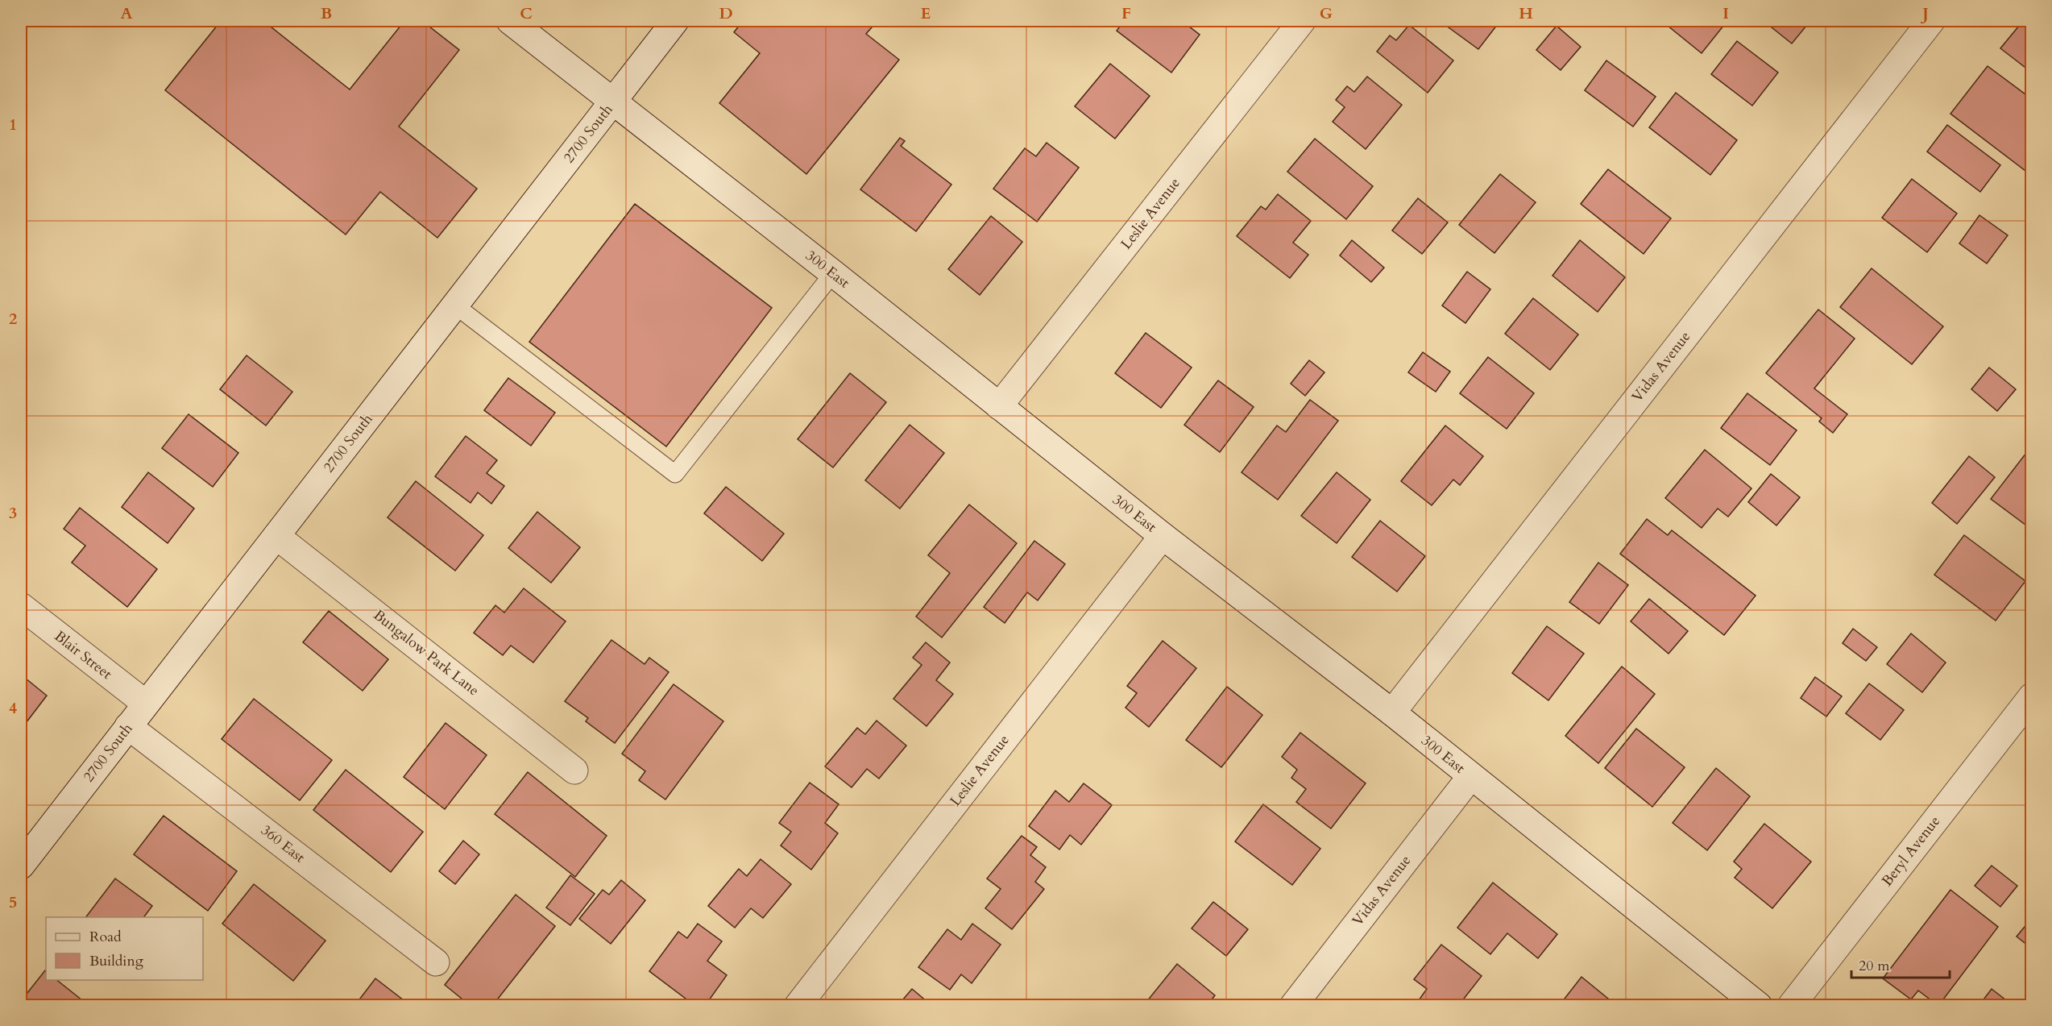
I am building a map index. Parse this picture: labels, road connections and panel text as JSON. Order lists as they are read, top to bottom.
{
  "streets": {
    "street": [
      "2700 South",
      "Leslie Avenue",
      "300 East",
      "Vidas Avenue",
      "Bungalow Park Lane",
      "Blair Street",
      "360 East",
      "Beryl Avenue"
    ]
  },
  "crossings": [
    ["2700 South", "300 East"],
    ["2700 South", "Bungalow Park Lane"],
    ["2700 South", "Blair Street"],
    ["2700 South", "360 East"],
    ["Leslie Avenue", "300 East"],
    ["300 East", "Vidas Avenue"]
  ],
  "legend": ["Road", "Building"],
  "scale_bar": "20 m",
  "grid": {
    "columns": [
      "A",
      "B",
      "C",
      "D",
      "E",
      "F",
      "G",
      "H",
      "I",
      "J"
    ],
    "rows": [
      "1",
      "2",
      "3",
      "4",
      "5"
    ]
  }
}
